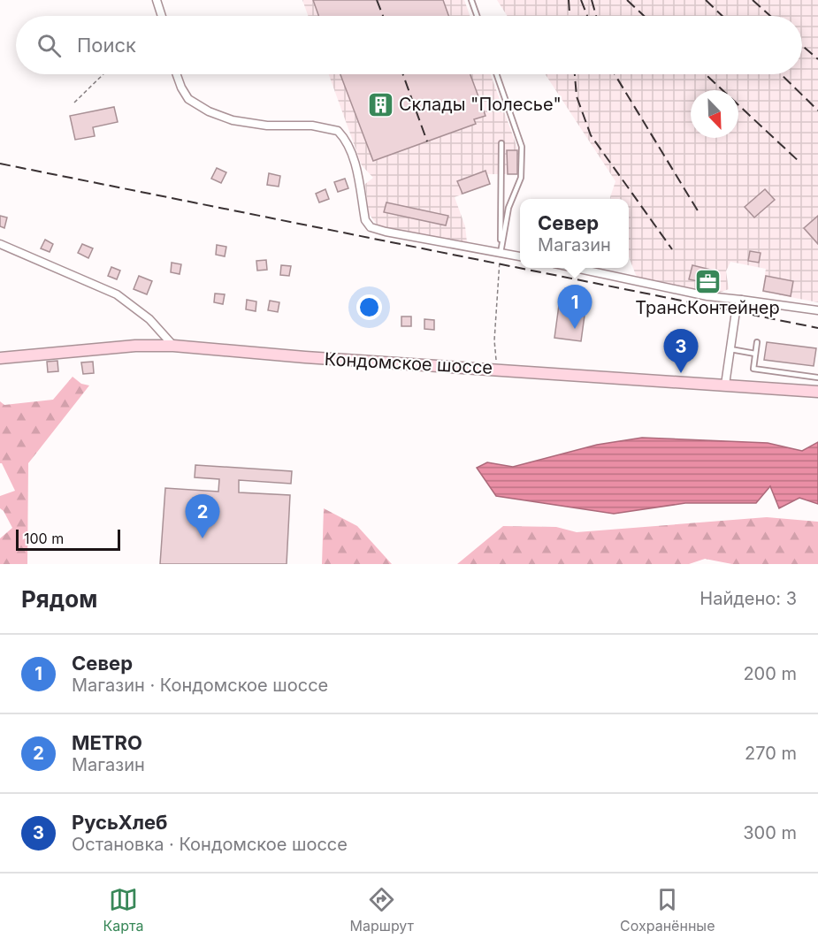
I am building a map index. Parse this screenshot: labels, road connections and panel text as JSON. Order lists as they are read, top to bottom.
{
  "streets": {
    "street": ["Кондомское шоссе"]
  },
  "places": {
    "building": ["Склады \"Полесье\""],
    "office": ["ТрансКонтейнер"]
  },
  "scale_bar": "100 m",
  "north": "bottom right",
  "page": {
    "search": "Поиск",
    "popup": ["Север", "Магазин"],
    "pins": ["1", "3", "2"],
    "scale": "100 m",
    "heading": ["Рядом", "Найдено: 3"],
    "list": [
      {
        "mark": "1",
        "name": "Север",
        "note": "Магазин · Кондомское шоссе",
        "value": "200 m"
      },
      {
        "mark": "2",
        "name": "METRO",
        "note": "Магазин",
        "value": "270 m"
      },
      {
        "mark": "3",
        "name": "РусьХлеб",
        "note": "Остановка · Кондомское шоссе",
        "value": "300 m"
      }
    ],
    "nav": ["Карта", "Маршрут", "Сохранённые"]
  }
}
